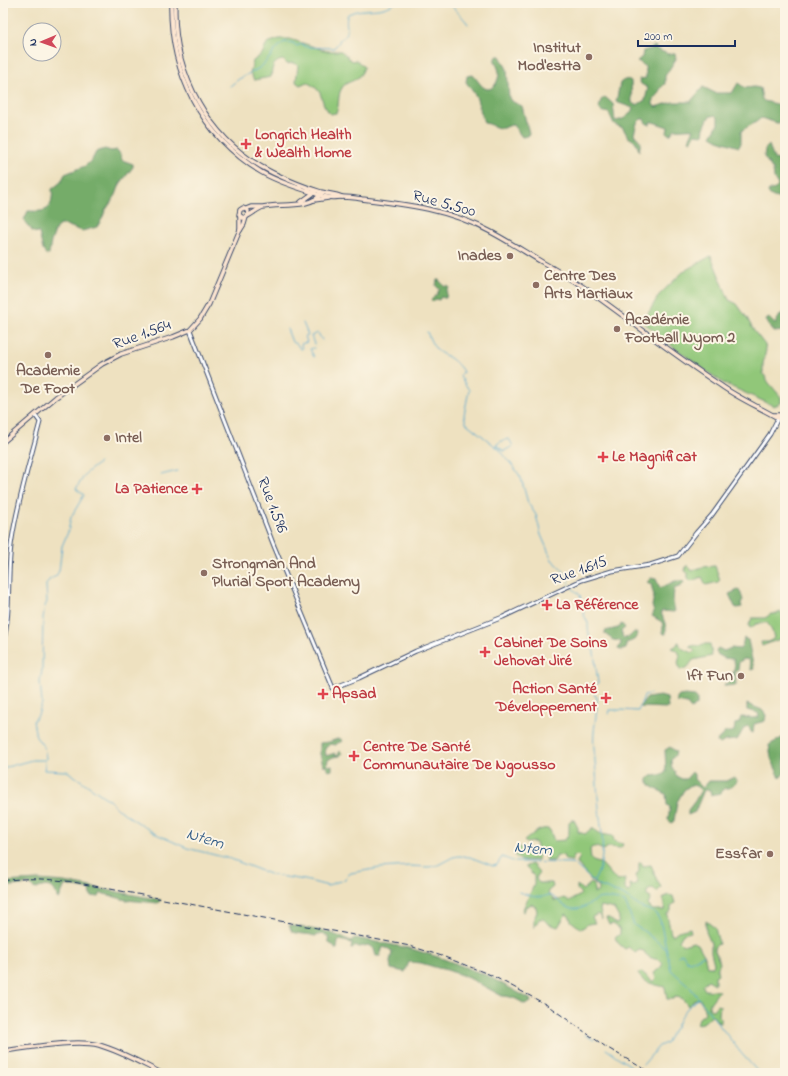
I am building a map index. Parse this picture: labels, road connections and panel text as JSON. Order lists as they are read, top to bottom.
{
  "streets": {
    "main road": ["Rue 5.500", "Rue 1.564"],
    "street": ["Rue 1.596", "Rue 1.615"]
  },
  "crossings": [
    ["Rue 5.500", "Rue 1.615"],
    ["Rue 1.564", "Rue 1.596"],
    ["Rue 1.596", "Rue 1.615"]
  ],
  "water": ["Ntem"],
  "places": {
    "other": [
      "Institut Mod'estta",
      "Inades",
      "Centre Des Arts Martiaux",
      "Académie Football Nyom 2",
      "Academie De Foot",
      "Intel",
      "Strongman And Plurial Sport Academy",
      "Ift Fun",
      "Essfar"
    ],
    "health": [
      "Longrich Health & Wealth Home",
      "Le Magnificat",
      "La Patience",
      "La Référence",
      "Cabinet De Soins Jehovat Jiré",
      "Apsad",
      "Action Santé Développement",
      "Centre De Santé Communautaire De Ngousso"
    ]
  },
  "scale_bar": "200 m",
  "north": "left"
}
